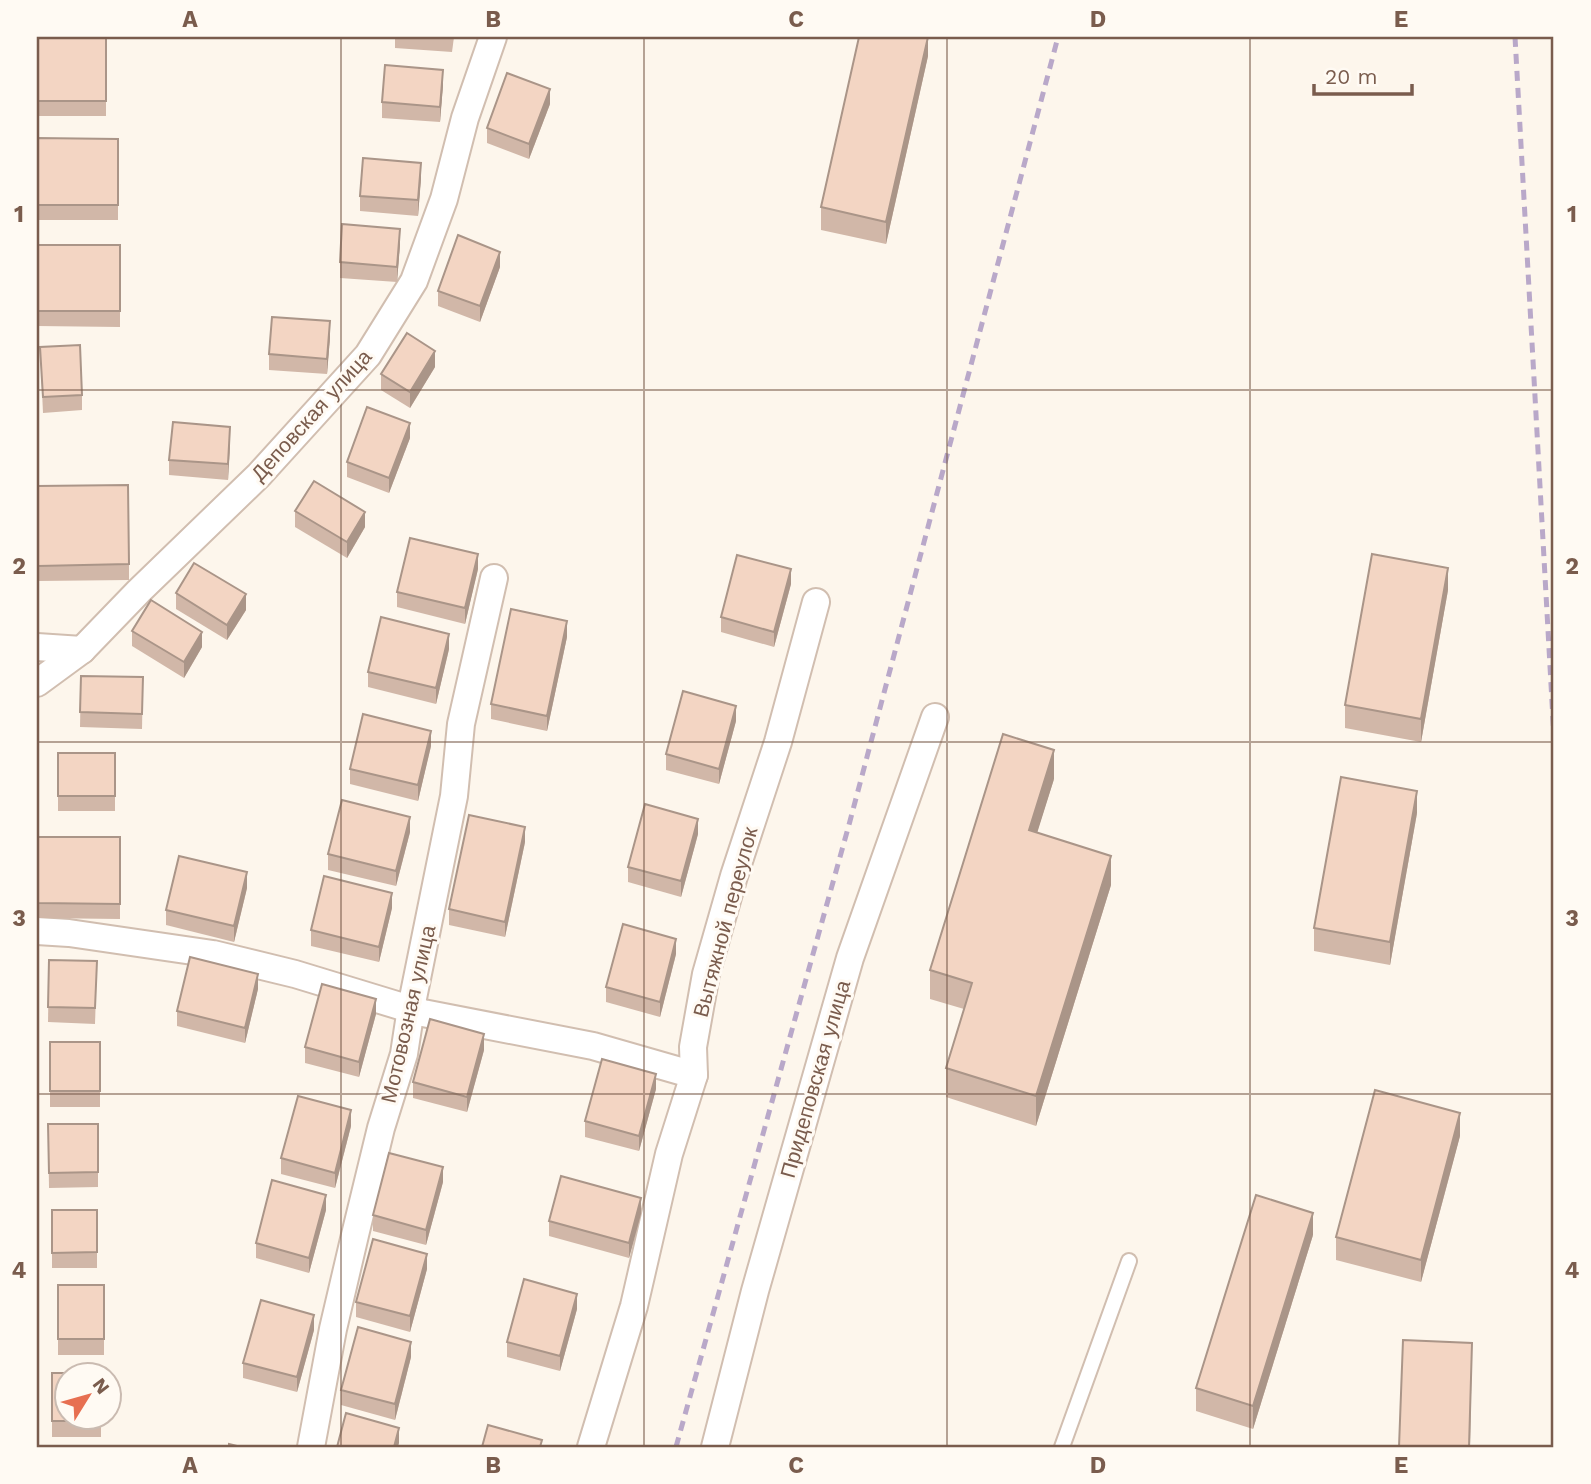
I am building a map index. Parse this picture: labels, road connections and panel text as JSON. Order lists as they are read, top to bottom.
{
  "streets": {
    "street": [
      "Деповская улица",
      "Вытяжной переулок",
      "Мотовозная улица",
      "Придеповская улица"
    ]
  },
  "scale_bar": "20 m",
  "north": "top right",
  "grid": {
    "columns": [
      "A",
      "B",
      "C",
      "D",
      "E"
    ],
    "rows": [
      "1",
      "2",
      "3",
      "4"
    ]
  }
}
